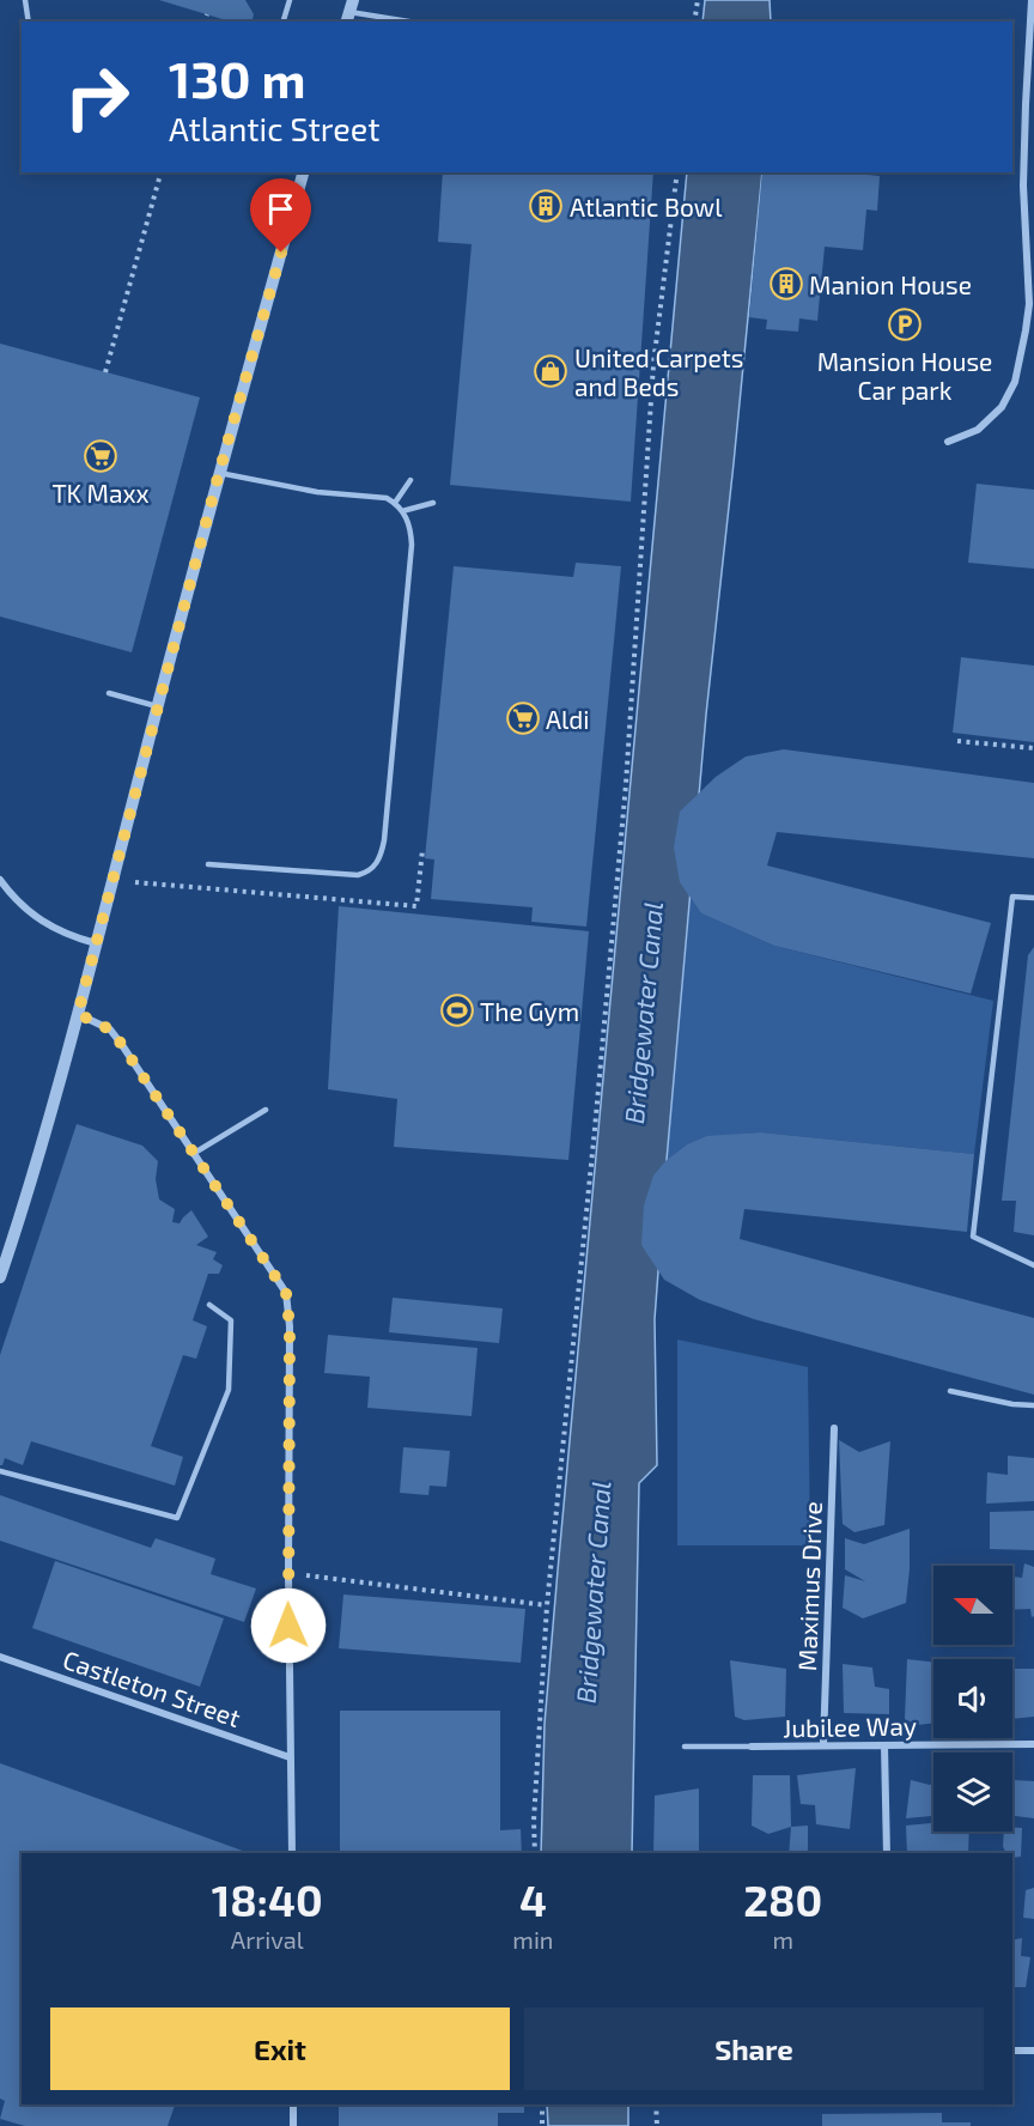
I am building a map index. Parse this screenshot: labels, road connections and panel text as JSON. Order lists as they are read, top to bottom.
{
  "streets": {
    "street": ["Maximus Drive", "Castleton Street", "Jubilee Way"]
  },
  "crossings": [
    ["Maximus Drive", "Jubilee Way"]
  ],
  "water": ["Bridgewater Canal"],
  "places": {
    "building": ["Atlantic Bowl", "Manion House"],
    "parking": ["Mansion House Car park"],
    "shop": ["United Carpets and Beds"],
    "supermarket": ["TK Maxx", "Aldi"],
    "sports": ["The Gym"]
  },
  "north": "left",
  "page": {
    "turn": ["130 m", "Atlantic Street"],
    "eta": [
      "18:40",
      "Arrival",
      "4",
      "min",
      "280",
      "m"
    ],
    "buttons": ["Exit", "Share"]
  }
}
